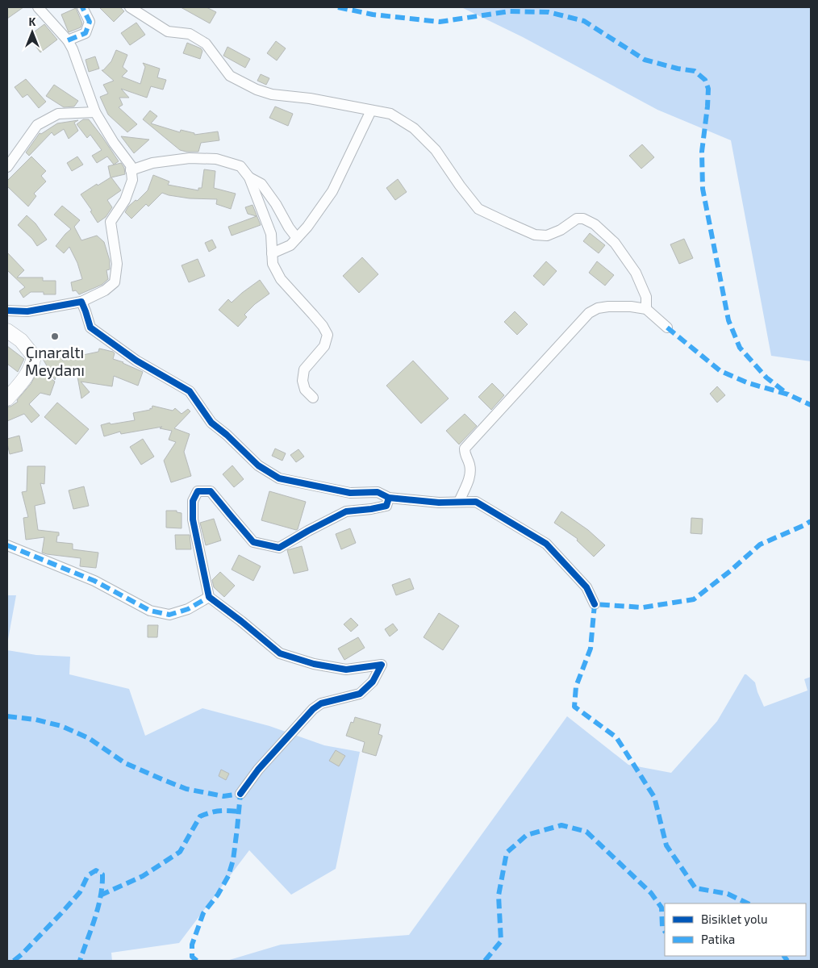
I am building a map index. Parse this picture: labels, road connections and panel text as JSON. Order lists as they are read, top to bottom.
{
  "places": ["Çınaraltı Meydanı"],
  "legend": ["Bisiklet yolu", "Patika"],
  "north": "top"
}
